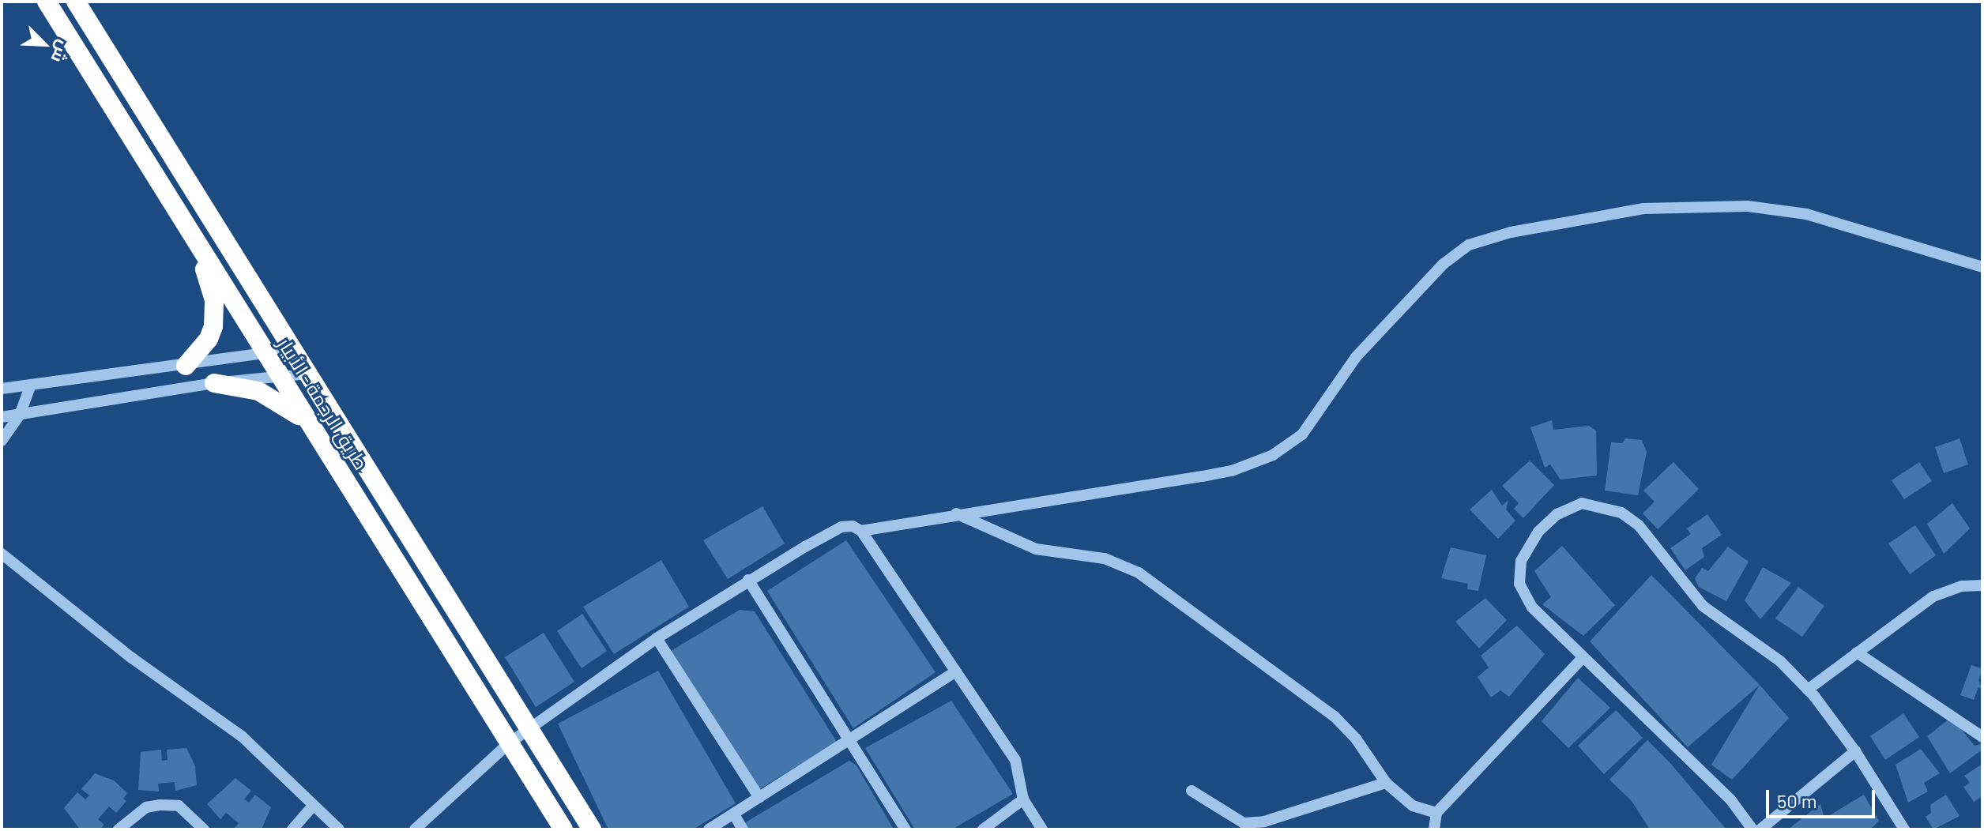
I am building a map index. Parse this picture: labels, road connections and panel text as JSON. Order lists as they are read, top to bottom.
{
  "streets": {
    "highway": ["طريق الرجمة - الأبيار"]
  },
  "scale_bar": "50 m",
  "north": "bottom right"
}
